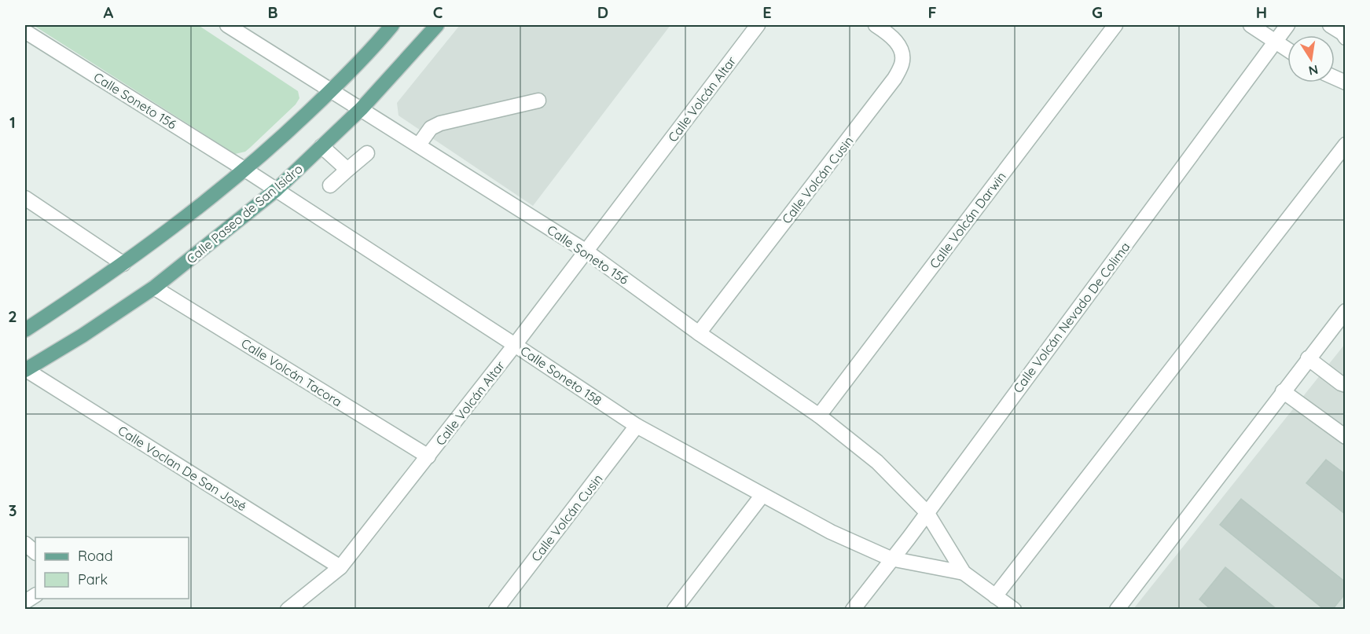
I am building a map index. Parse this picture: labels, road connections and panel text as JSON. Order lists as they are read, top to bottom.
{
  "streets": {
    "main road": ["Calle Paseo de San Isidro"],
    "street": [
      "Calle Volcán Altar",
      "Calle Soneto 156",
      "Calle Volcán Cusin",
      "Calle Volcán Darwin",
      "Calle Volcán Nevado De Colima",
      "Calle Volcán Tacora",
      "Calle Soneto 158",
      "Calle Voclan De San José"
    ]
  },
  "crossings": [
    ["Calle Volcán Altar", "Calle Soneto 156"],
    ["Calle Volcán Altar", "Calle Volcán Tacora"],
    ["Calle Volcán Altar", "Calle Soneto 158"],
    ["Calle Volcán Altar", "Calle Voclan De San José"],
    ["Calle Soneto 156", "Calle Volcán Cusin"],
    ["Calle Soneto 156", "Calle Paseo de San Isidro"],
    ["Calle Soneto 156", "Calle Volcán Darwin"],
    ["Calle Soneto 156", "Calle Volcán Nevado De Colima"],
    ["Calle Soneto 156", "Calle Soneto 158"],
    ["Calle Volcán Cusin", "Calle Soneto 158"],
    ["Calle Paseo de San Isidro", "Calle Volcán Tacora"],
    ["Calle Paseo de San Isidro", "Calle Soneto 158"],
    ["Calle Paseo de San Isidro", "Calle Voclan De San José"],
    ["Calle Volcán Nevado De Colima", "Calle Soneto 158"]
  ],
  "legend": ["Road", "Park"],
  "north": "bottom",
  "grid": {
    "columns": [
      "A",
      "B",
      "C",
      "D",
      "E",
      "F",
      "G",
      "H"
    ],
    "rows": ["1", "2", "3"]
  }
}
